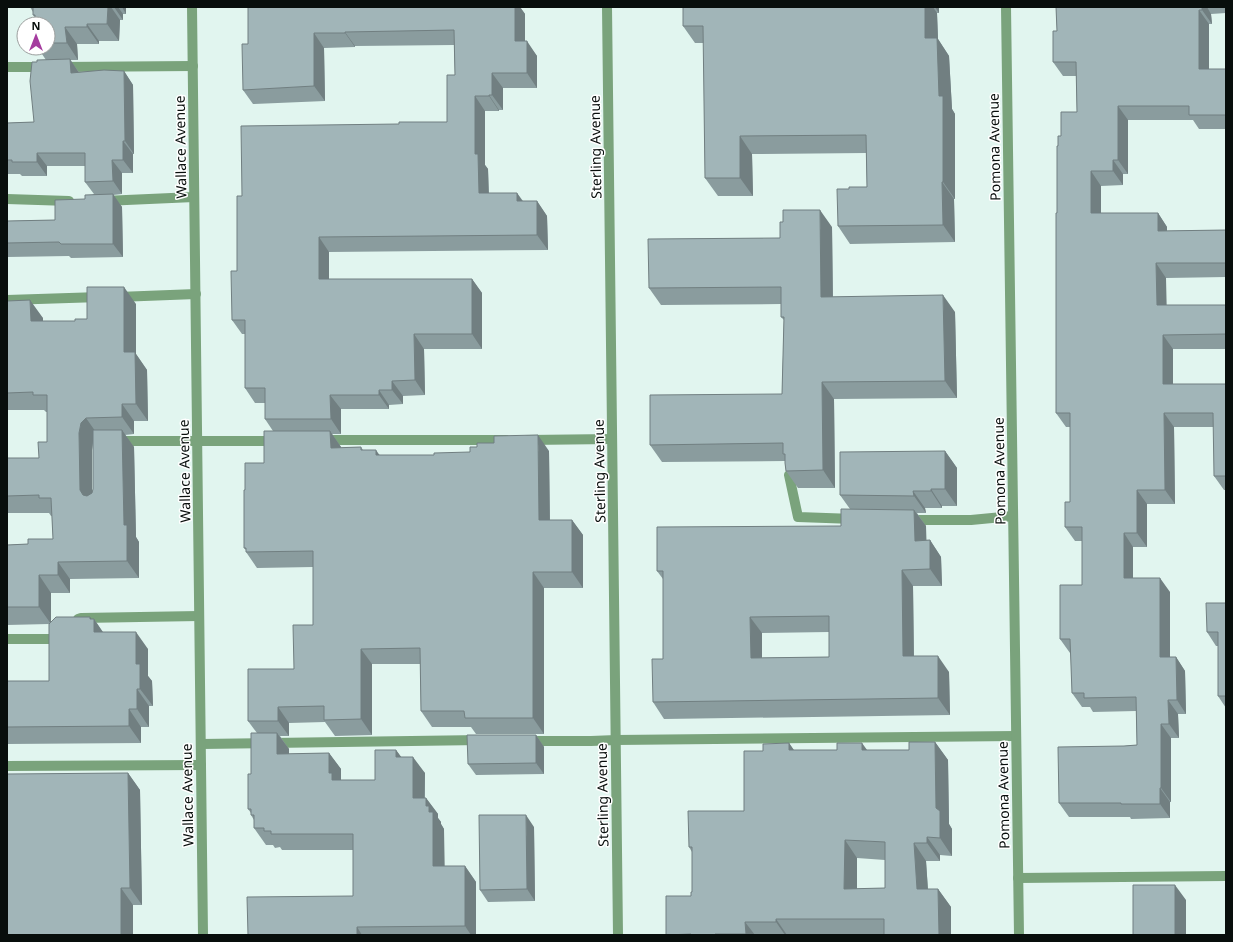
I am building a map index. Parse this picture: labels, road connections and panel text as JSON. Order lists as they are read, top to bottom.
{
  "streets": {
    "street": ["Wallace Avenue", "Sterling Avenue", "Pomona Avenue"]
  },
  "north": "top"
}
